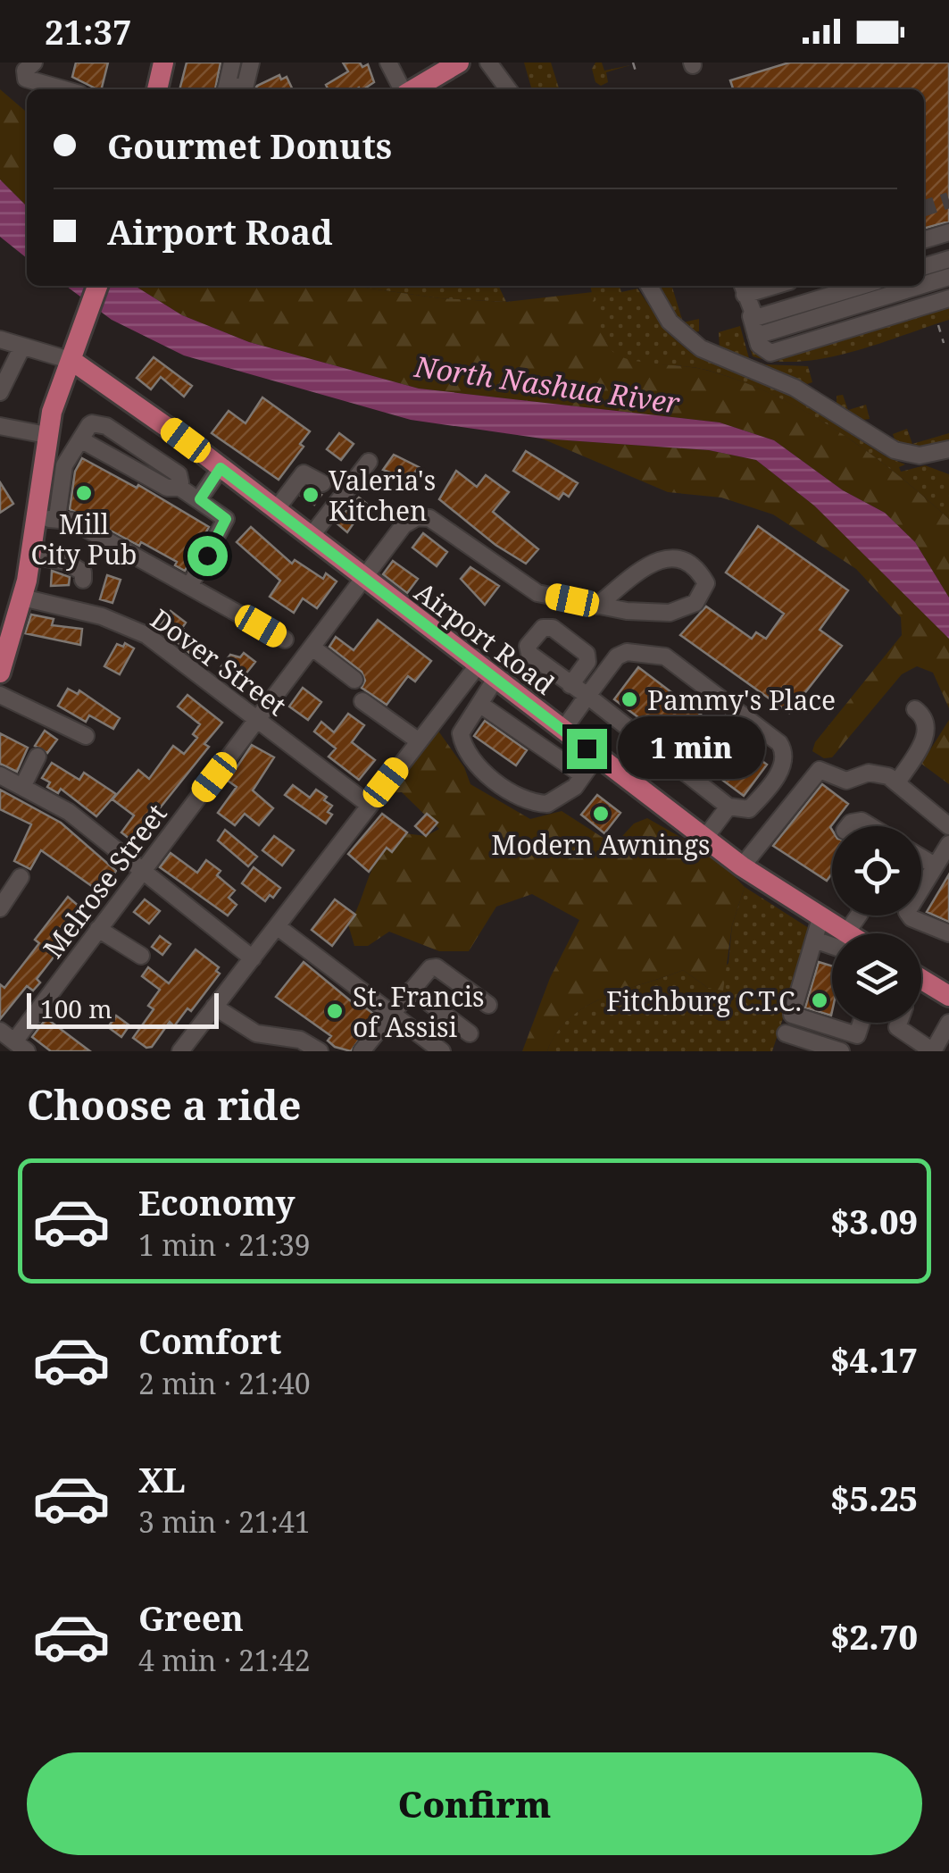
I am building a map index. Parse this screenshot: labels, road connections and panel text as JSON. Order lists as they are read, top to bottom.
{
  "streets": {
    "main road": ["Airport Road"],
    "street": ["Dover Street", "Melrose Street"]
  },
  "crossings": [
    ["Airport Road", "Melrose Street"],
    ["Dover Street", "Melrose Street"]
  ],
  "water": ["North Nashua River"],
  "places": [
    "Mill City Pub",
    "Valeria's Kitchen",
    "Pammy's Place",
    "Modern Awnings",
    "Fitchburg C.T.C.",
    "St. Francis of Assisi"
  ],
  "scale_bar": "100 m",
  "page": {
    "status": "21:37",
    "banner": ["Gourmet Donuts", "Airport Road"],
    "bubble": "1 min",
    "scale": "100 m",
    "heading": "Choose a ride",
    "list": [
      {
        "name": "Economy",
        "note": "1 min · 21:39",
        "value": "$3.09"
      },
      {
        "name": "Comfort",
        "note": "2 min · 21:40",
        "value": "$4.17"
      },
      {
        "name": "XL",
        "note": "3 min · 21:41",
        "value": "$5.25"
      },
      {
        "name": "Green",
        "note": "4 min · 21:42",
        "value": "$2.70"
      }
    ],
    "buttons": "Confirm"
  }
}
